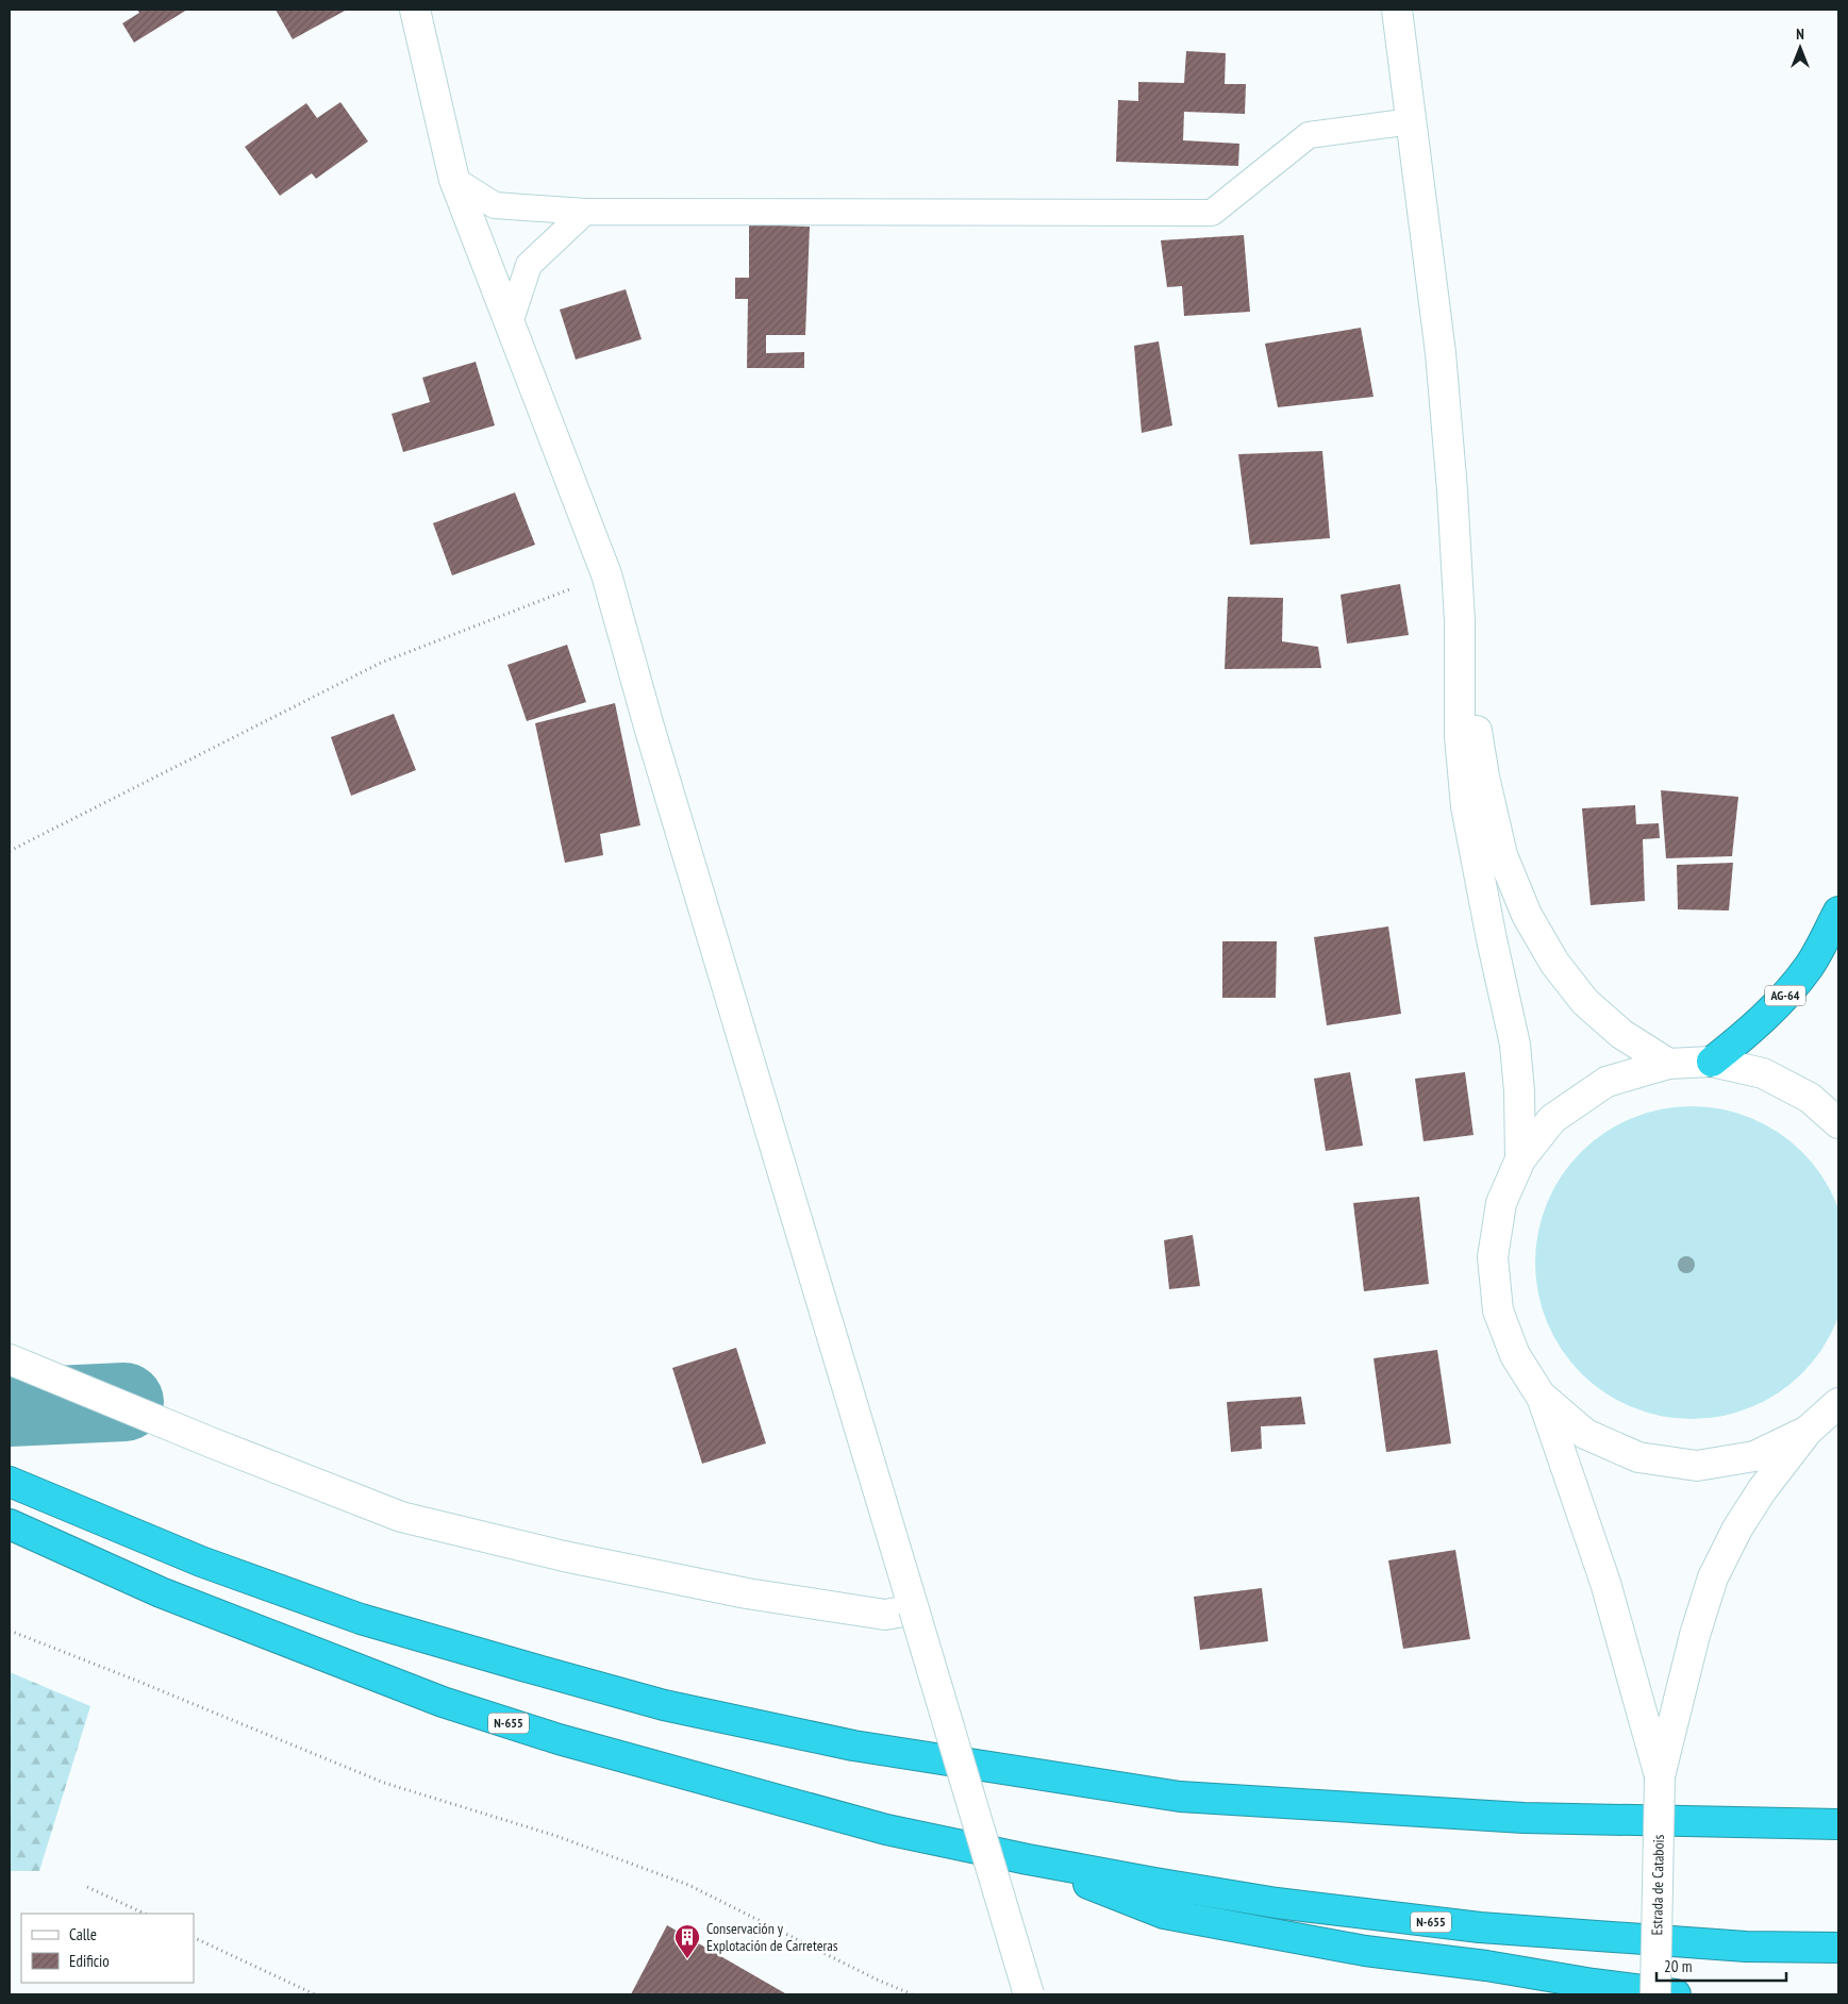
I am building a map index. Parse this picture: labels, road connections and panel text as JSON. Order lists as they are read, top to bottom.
{
  "streets": {
    "highway": ["AG-64", "N-655"],
    "main road": ["Estrada de Catabois"]
  },
  "places": {
    "building": ["Conservación y Explotación de Carreteras"]
  },
  "legend": ["Calle", "Edificio"],
  "scale_bar": "20 m",
  "north": "top"
}
